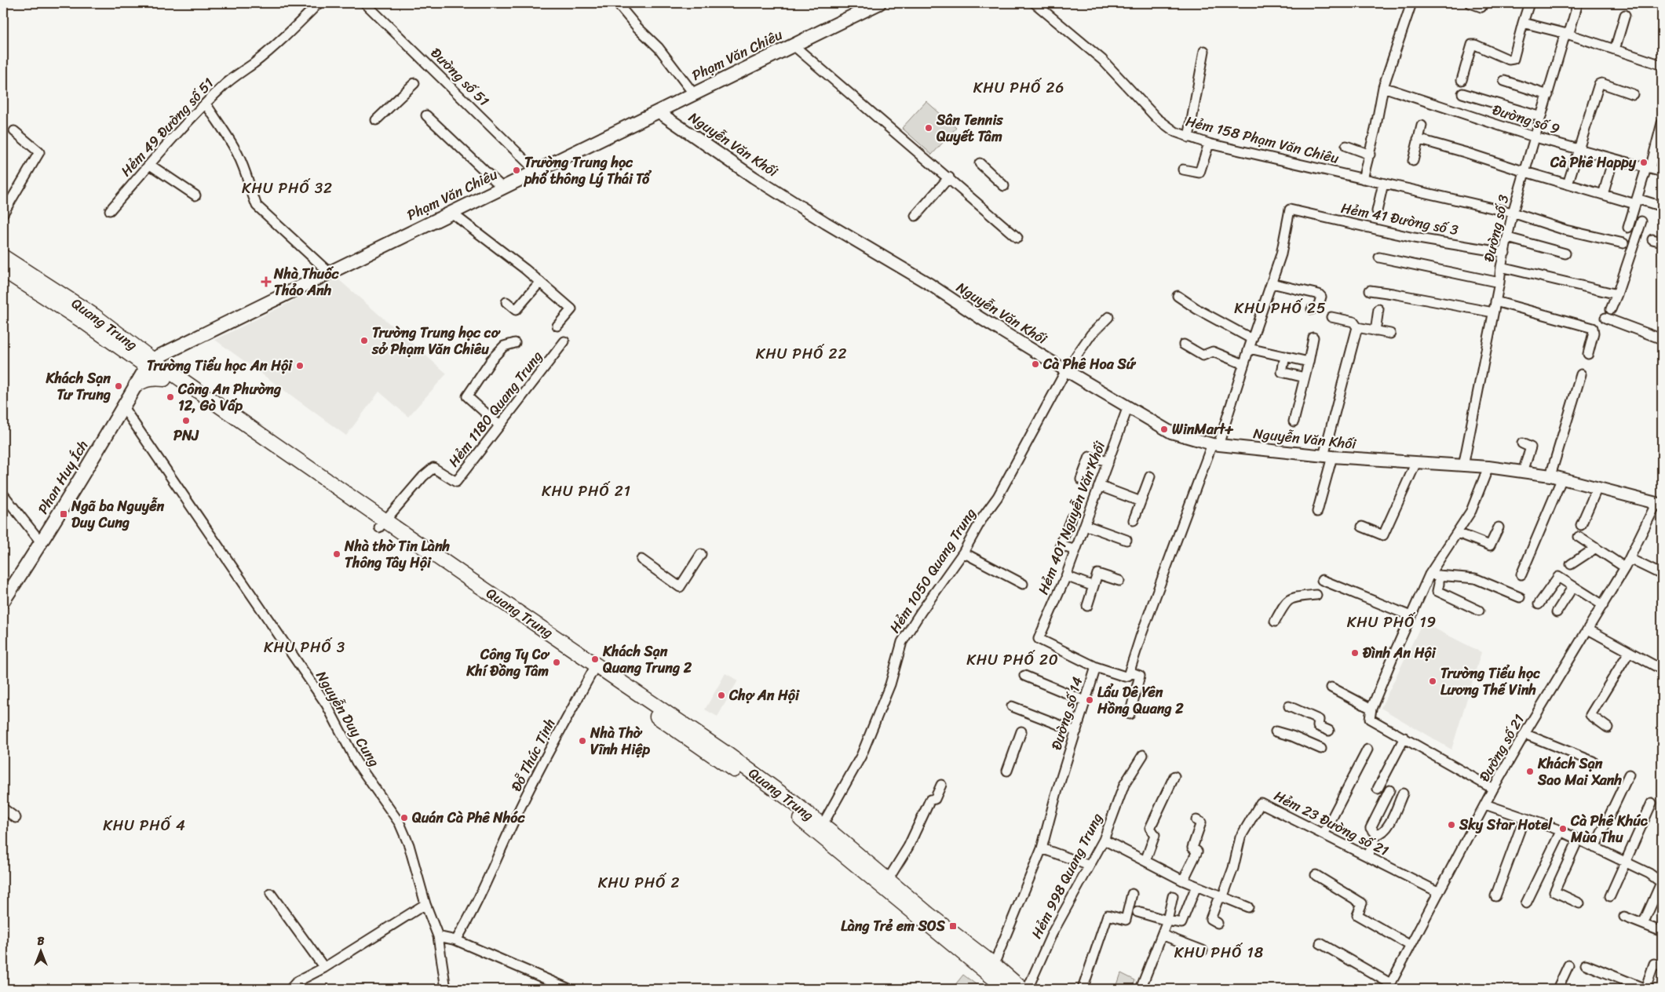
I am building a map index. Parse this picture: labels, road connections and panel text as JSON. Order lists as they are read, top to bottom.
{
  "streets": {
    "main road": ["Phạm Văn Chiêu", "Quang Trung", "Phan Huy Ích"],
    "street": [
      "Đường số 51",
      "Đường số 9",
      "Hẻm 49 Đường số 51",
      "Hẻm 158 Phạm Văn Chiêu",
      "Nguyễn Văn Khối",
      "Hẻm 41 Đường số 3",
      "Đường số 3",
      "Hẻm 1180 Quang Trung",
      "Hẻm 401 Nguyễn Văn Khối",
      "Hẻm 1050 Quang Trung",
      "Đường số 14",
      "Nguyễn Duy Cung",
      "Đường số 21",
      "Đỗ Thúc Tịnh",
      "Hẻm 23 Đường số 21",
      "Hẻm 998 Quang Trung"
    ]
  },
  "crossings": [
    ["Phạm Văn Chiêu", "Đường số 51"],
    ["Phạm Văn Chiêu", "Nguyễn Văn Khối"],
    ["Phạm Văn Chiêu", "Quang Trung"],
    ["Phạm Văn Chiêu", "Phan Huy Ích"],
    ["Đường số 9", "Đường số 3"],
    ["Hẻm 158 Phạm Văn Chiêu", "Đường số 3"],
    ["Nguyễn Văn Khối", "Đường số 3"],
    ["Nguyễn Văn Khối", "Hẻm 401 Nguyễn Văn Khối"],
    ["Nguyễn Văn Khối", "Hẻm 1050 Quang Trung"],
    ["Nguyễn Văn Khối", "Đường số 21"],
    ["Hẻm 41 Đường số 3", "Đường số 3"],
    ["Quang Trung", "Hẻm 1180 Quang Trung"],
    ["Quang Trung", "Phan Huy Ích"],
    ["Quang Trung", "Hẻm 1050 Quang Trung"],
    ["Quang Trung", "Đường số 14"],
    ["Quang Trung", "Đỗ Thúc Tịnh"],
    ["Phan Huy Ích", "Nguyễn Duy Cung"],
    ["Hẻm 401 Nguyễn Văn Khối", "Đường số 14"],
    ["Đường số 21", "Hẻm 23 Đường số 21"]
  ],
  "districts": [
    "KHU PHỐ 26",
    "KHU PHỐ 32",
    "KHU PHỐ 25",
    "KHU PHỐ 22",
    "KHU PHỐ 21",
    "KHU PHỐ 19",
    "KHU PHỐ 3",
    "KHU PHỐ 20",
    "KHU PHỐ 4",
    "KHU PHỐ 2",
    "KHU PHỐ 18"
  ],
  "places": {
    "other": [
      "Sân Tennis Quyết Tâm",
      "Cà Phê Happy",
      "Trường Trung học phổ thông Lý Thái Tổ",
      "Trường Trung học cơ sở Phạm Văn Chiêu",
      "Cà Phê Hoa Sứ",
      "Trường Tiểu học An Hội",
      "Khách Sạn Tư Trung",
      "Công An Phường 12, Gò Vấp",
      "PNJ",
      "WinMart+",
      "Nhà thờ Tin Lành Thông Tây Hội",
      "Đình An Hội",
      "Khách Sạn Quang Trung 2",
      "Công Ty Cơ Khí Đồng Tâm",
      "Trường Tiểu học Lương Thế Vinh",
      "Chợ An Hội",
      "Lẩu Dê Yên Hồng Quang 2",
      "Nhà Thờ Vĩnh Hiệp",
      "Khách Sạn Sao Mai Xanh",
      "Quán Cà Phê Nhóc",
      "Sky Star Hotel",
      "Cà Phê Khúc Mùa Thu"
    ],
    "health": ["Nhà Thuốc Thảo Anh"],
    "transit": ["Ngã ba Nguyễn Duy Cung", "Làng Trẻ em SOS"]
  },
  "north": "top"
}
